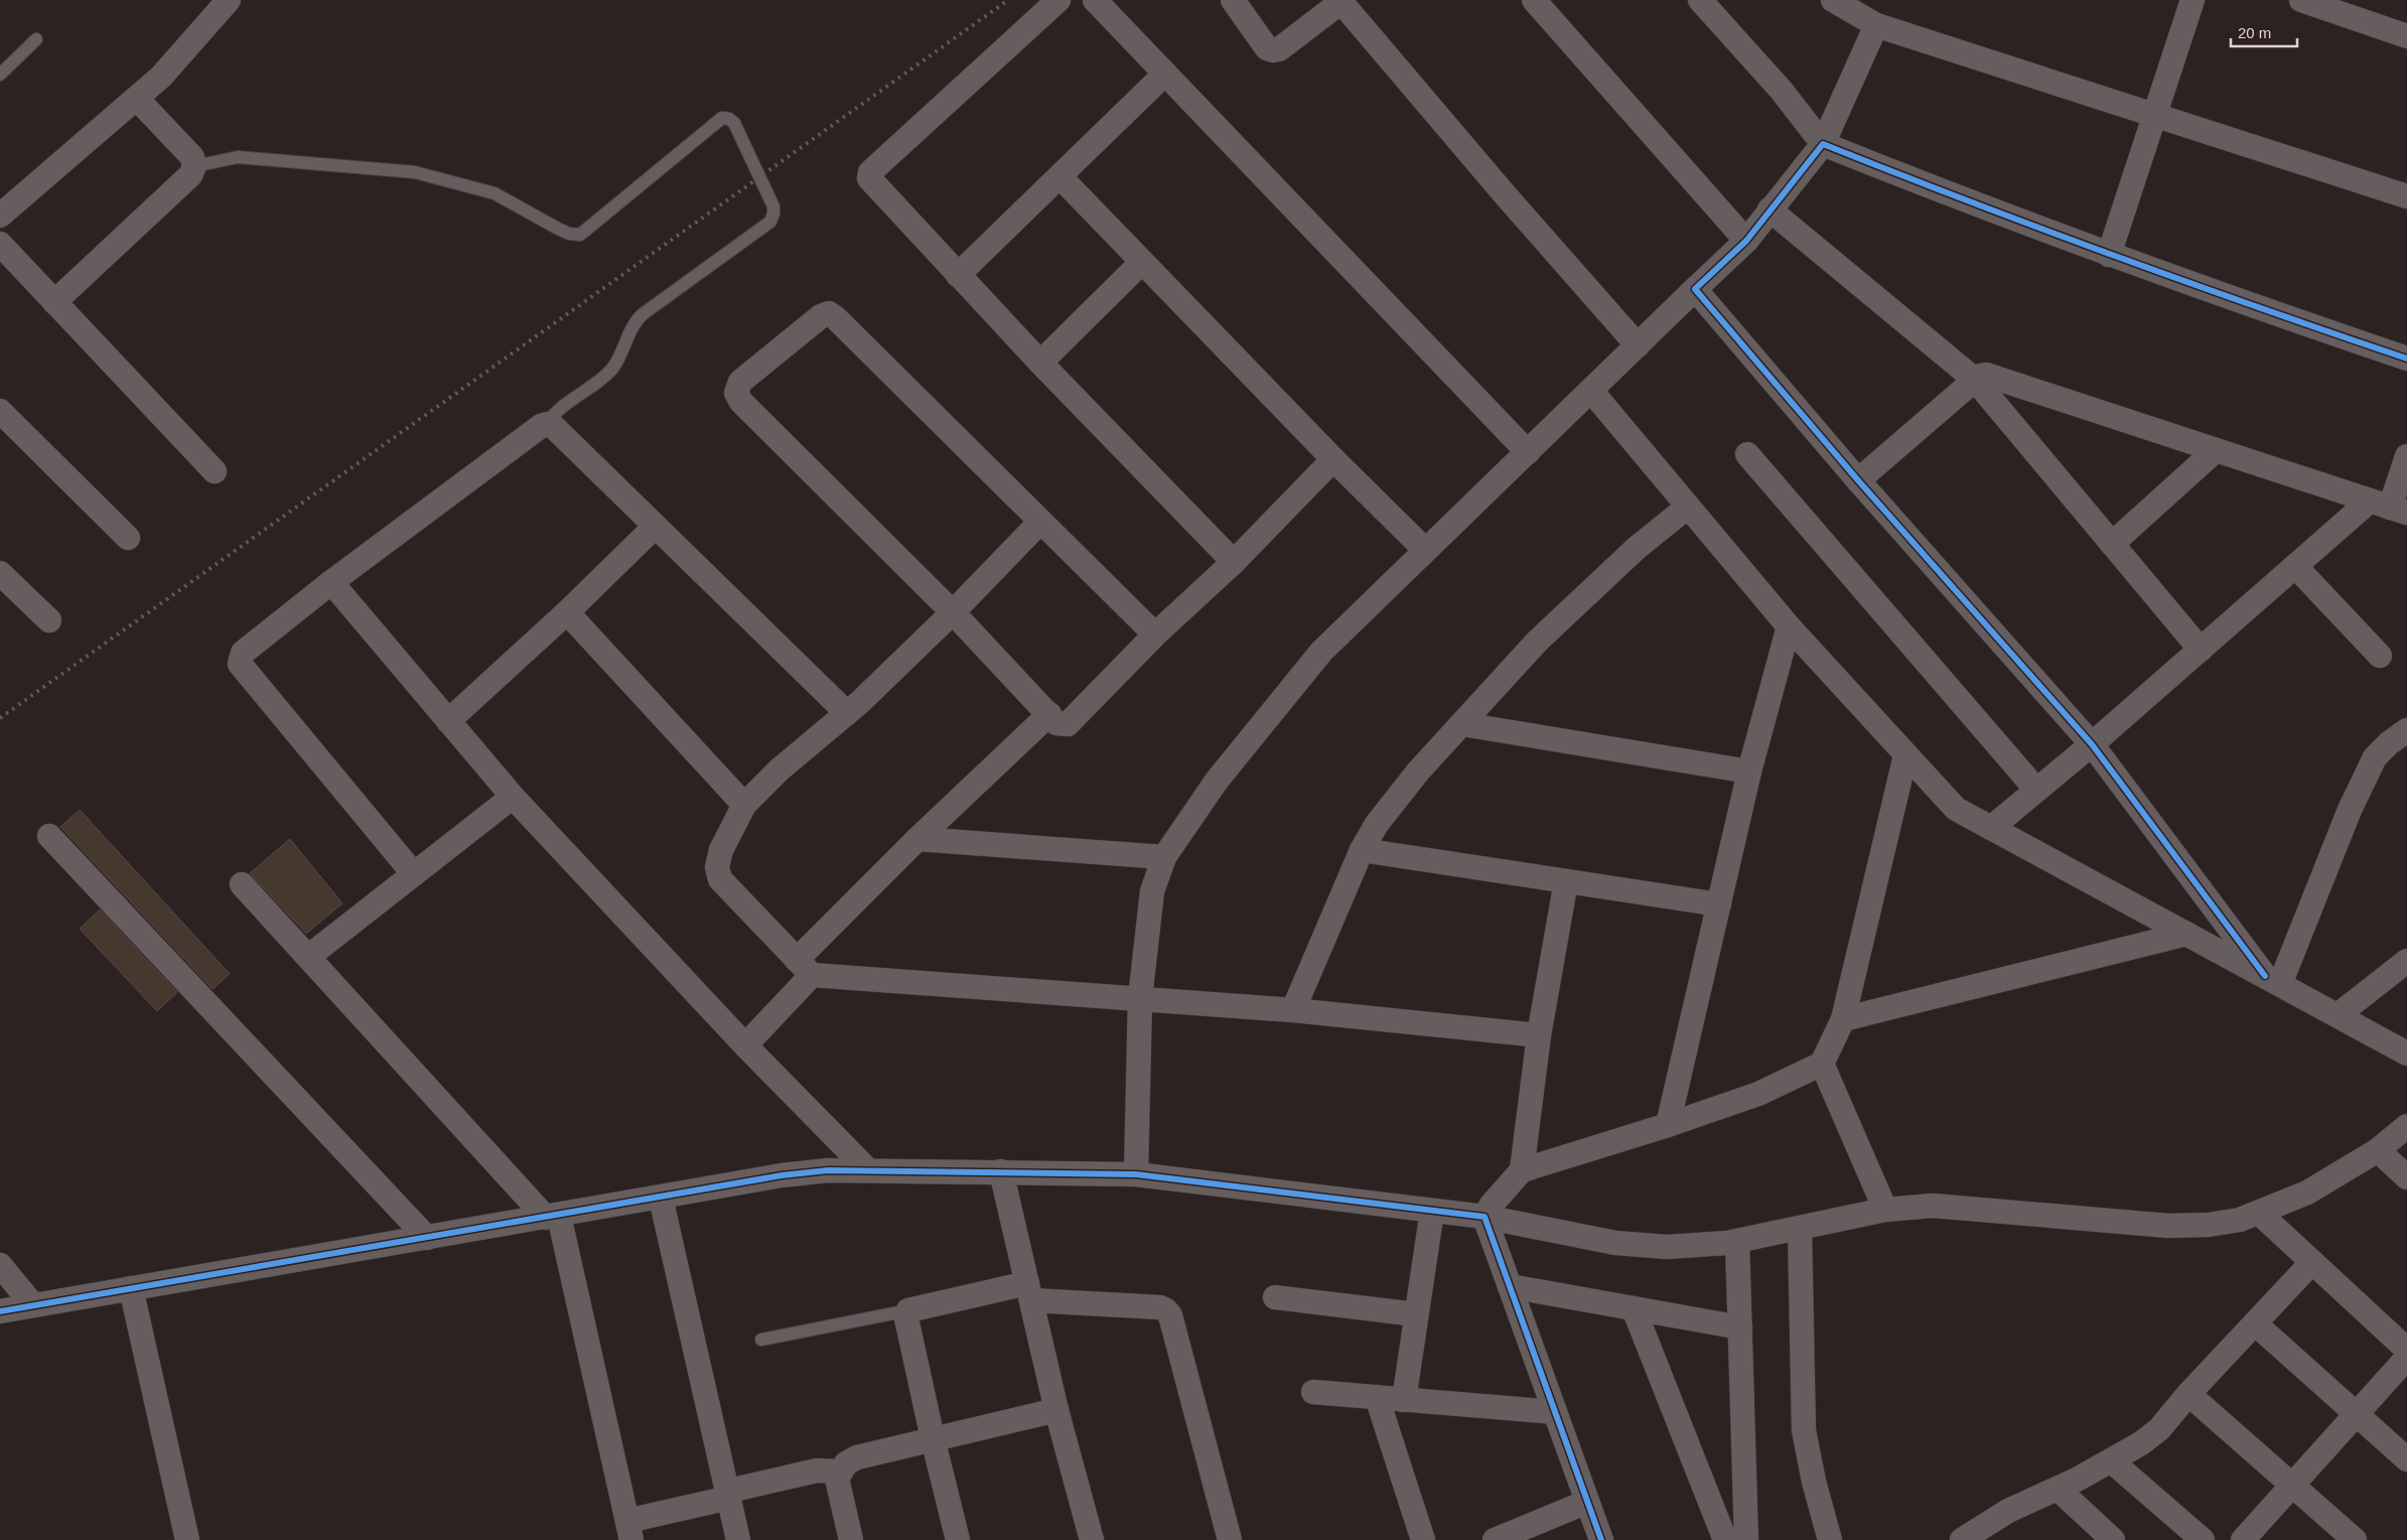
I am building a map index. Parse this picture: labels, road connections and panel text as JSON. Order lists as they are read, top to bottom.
{
  "scale_bar": "20 m"
}
